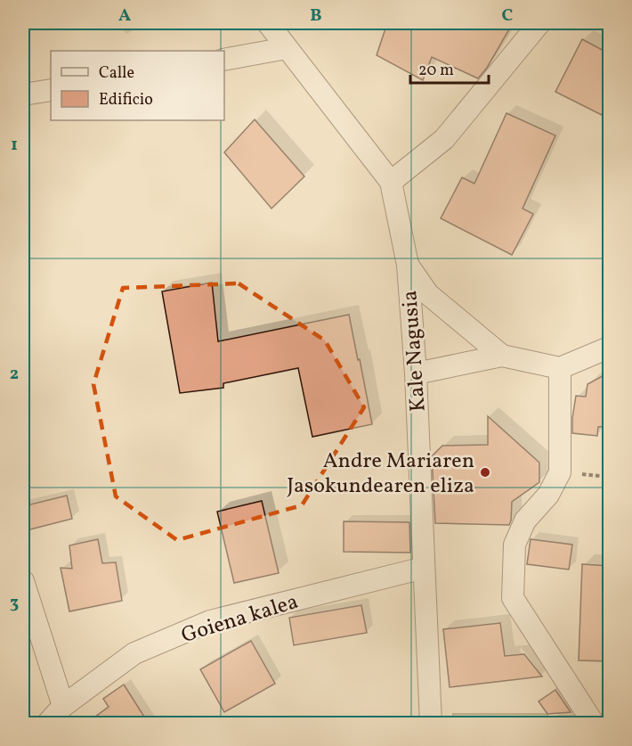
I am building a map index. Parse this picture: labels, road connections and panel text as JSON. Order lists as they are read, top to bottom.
{
  "streets": {
    "street": ["Kale Nagusia", "Goiena kalea"]
  },
  "crossings": [
    ["Kale Nagusia", "Goiena kalea"]
  ],
  "places": ["Andre Mariaren Jasokundearen eliza"],
  "legend": ["Calle", "Edificio"],
  "scale_bar": "20 m",
  "grid": {
    "columns": ["A", "B", "C"],
    "rows": ["1", "2", "3"]
  }
}
